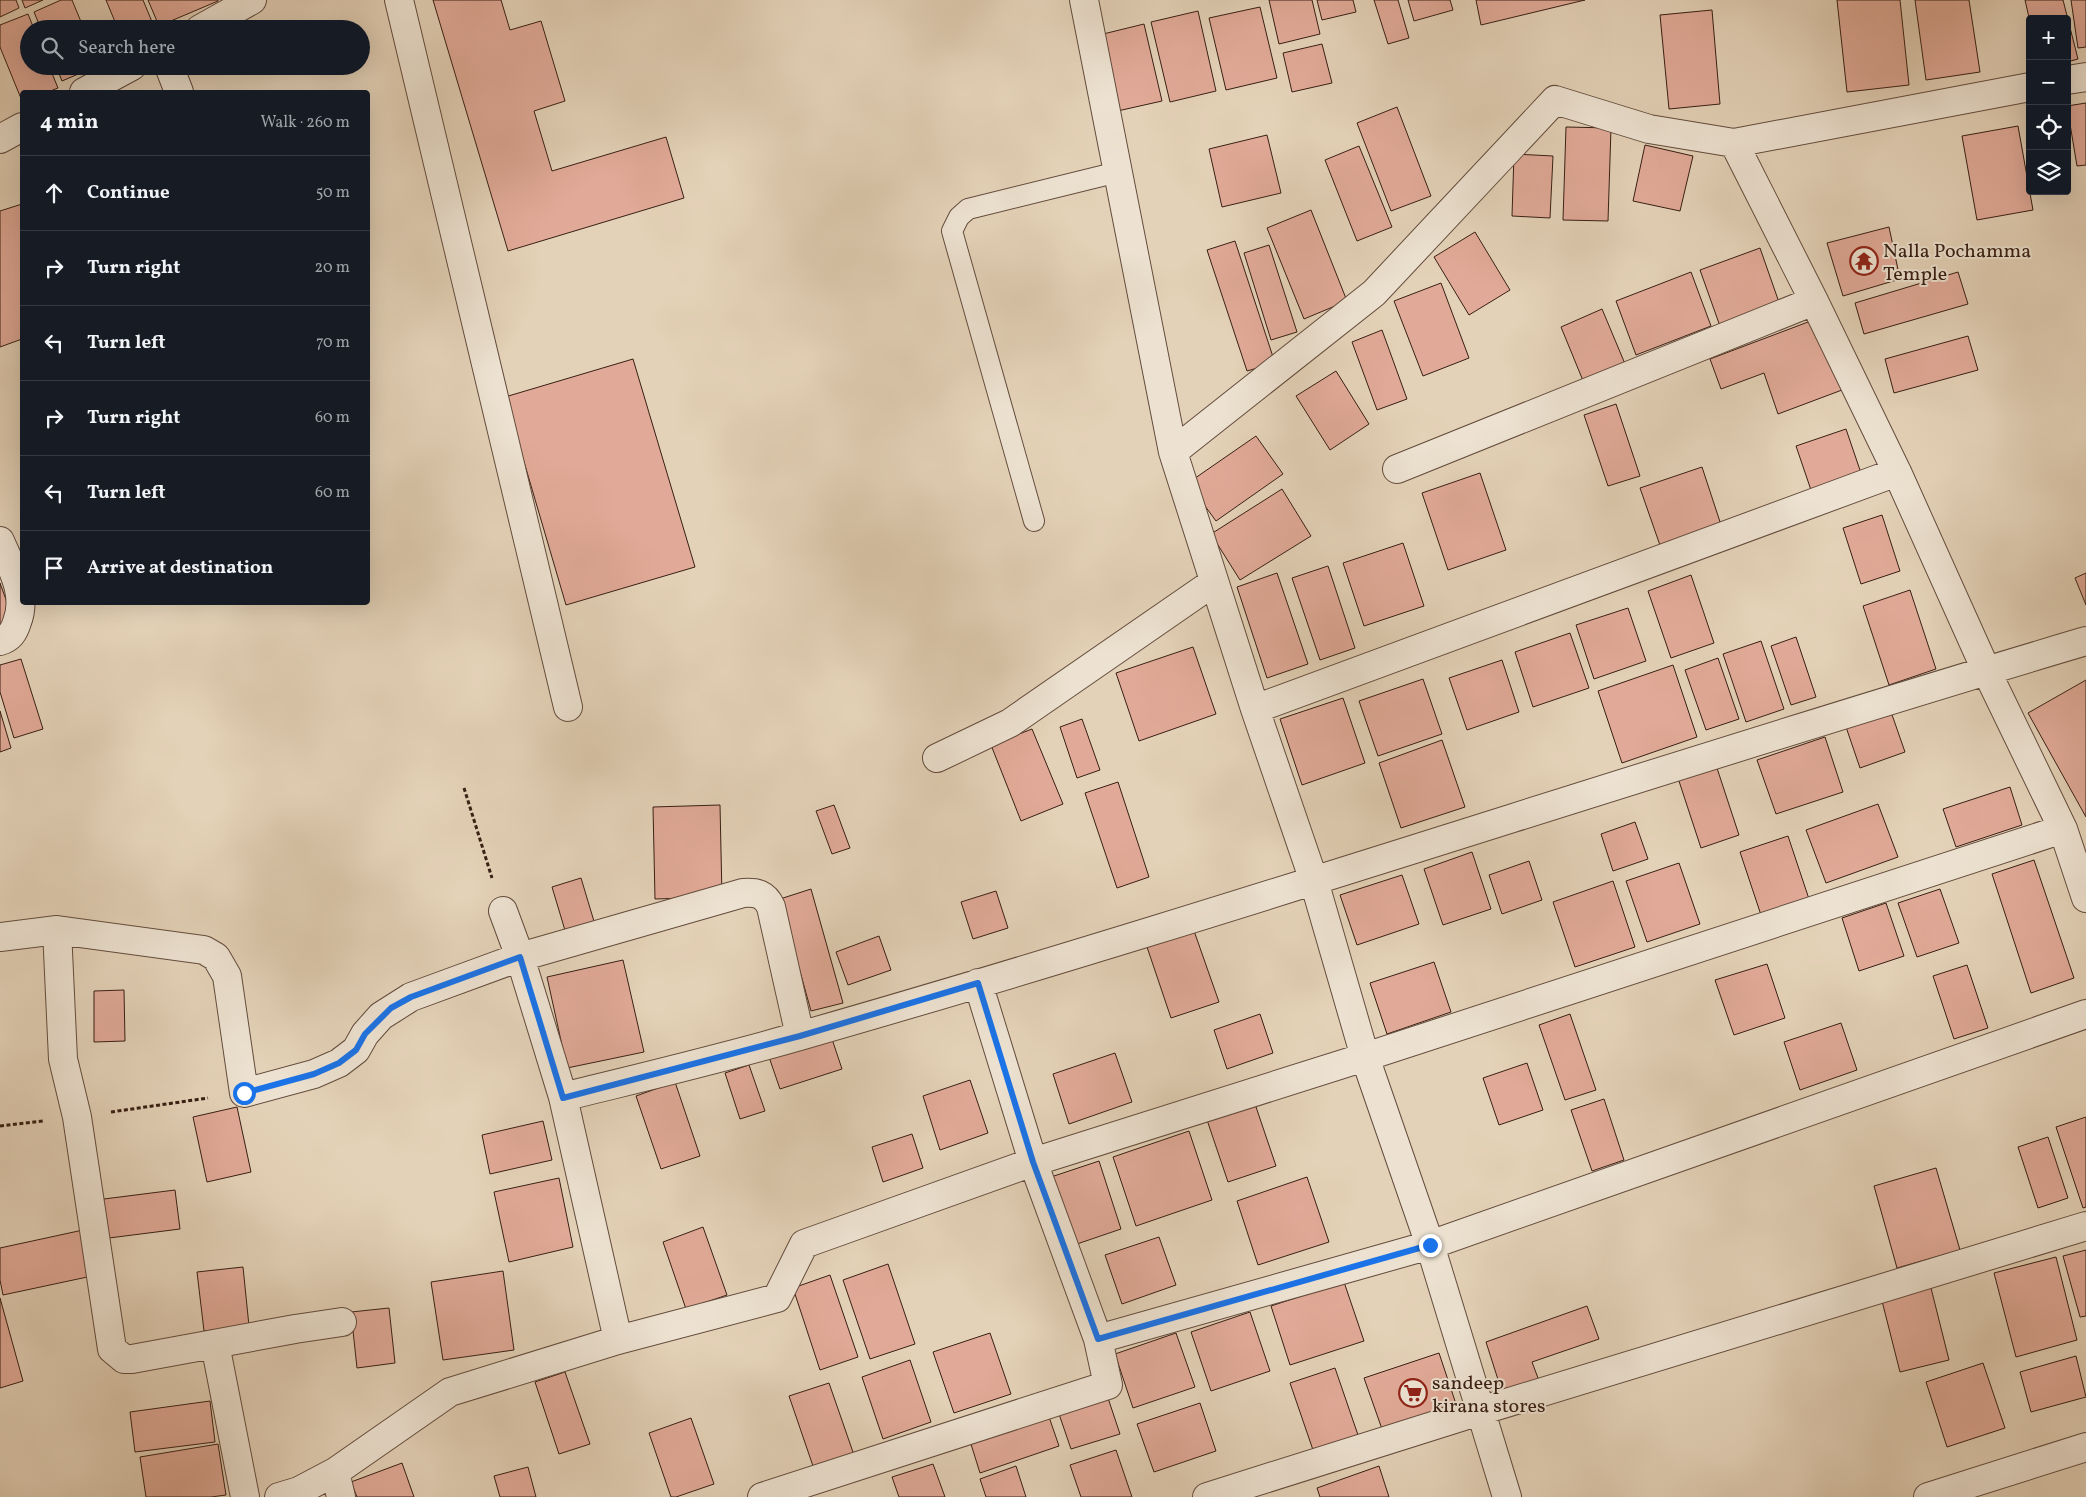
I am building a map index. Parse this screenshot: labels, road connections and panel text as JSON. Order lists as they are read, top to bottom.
{
  "places": {
    "temple": ["Nalla Pochamma Temple"],
    "supermarket": ["sandeep kirana stores"]
  },
  "page": {
    "map_buttons": ["+", "−"],
    "search": "Search here",
    "heading": ["4 min", "Walk · 260 m"],
    "list": [
      ["Continue", "50 m"],
      ["Turn right", "20 m"],
      ["Turn left", "70 m"],
      ["Turn right", "60 m"],
      ["Turn left", "60 m"],
      "Arrive at destination"
    ]
  }
}
